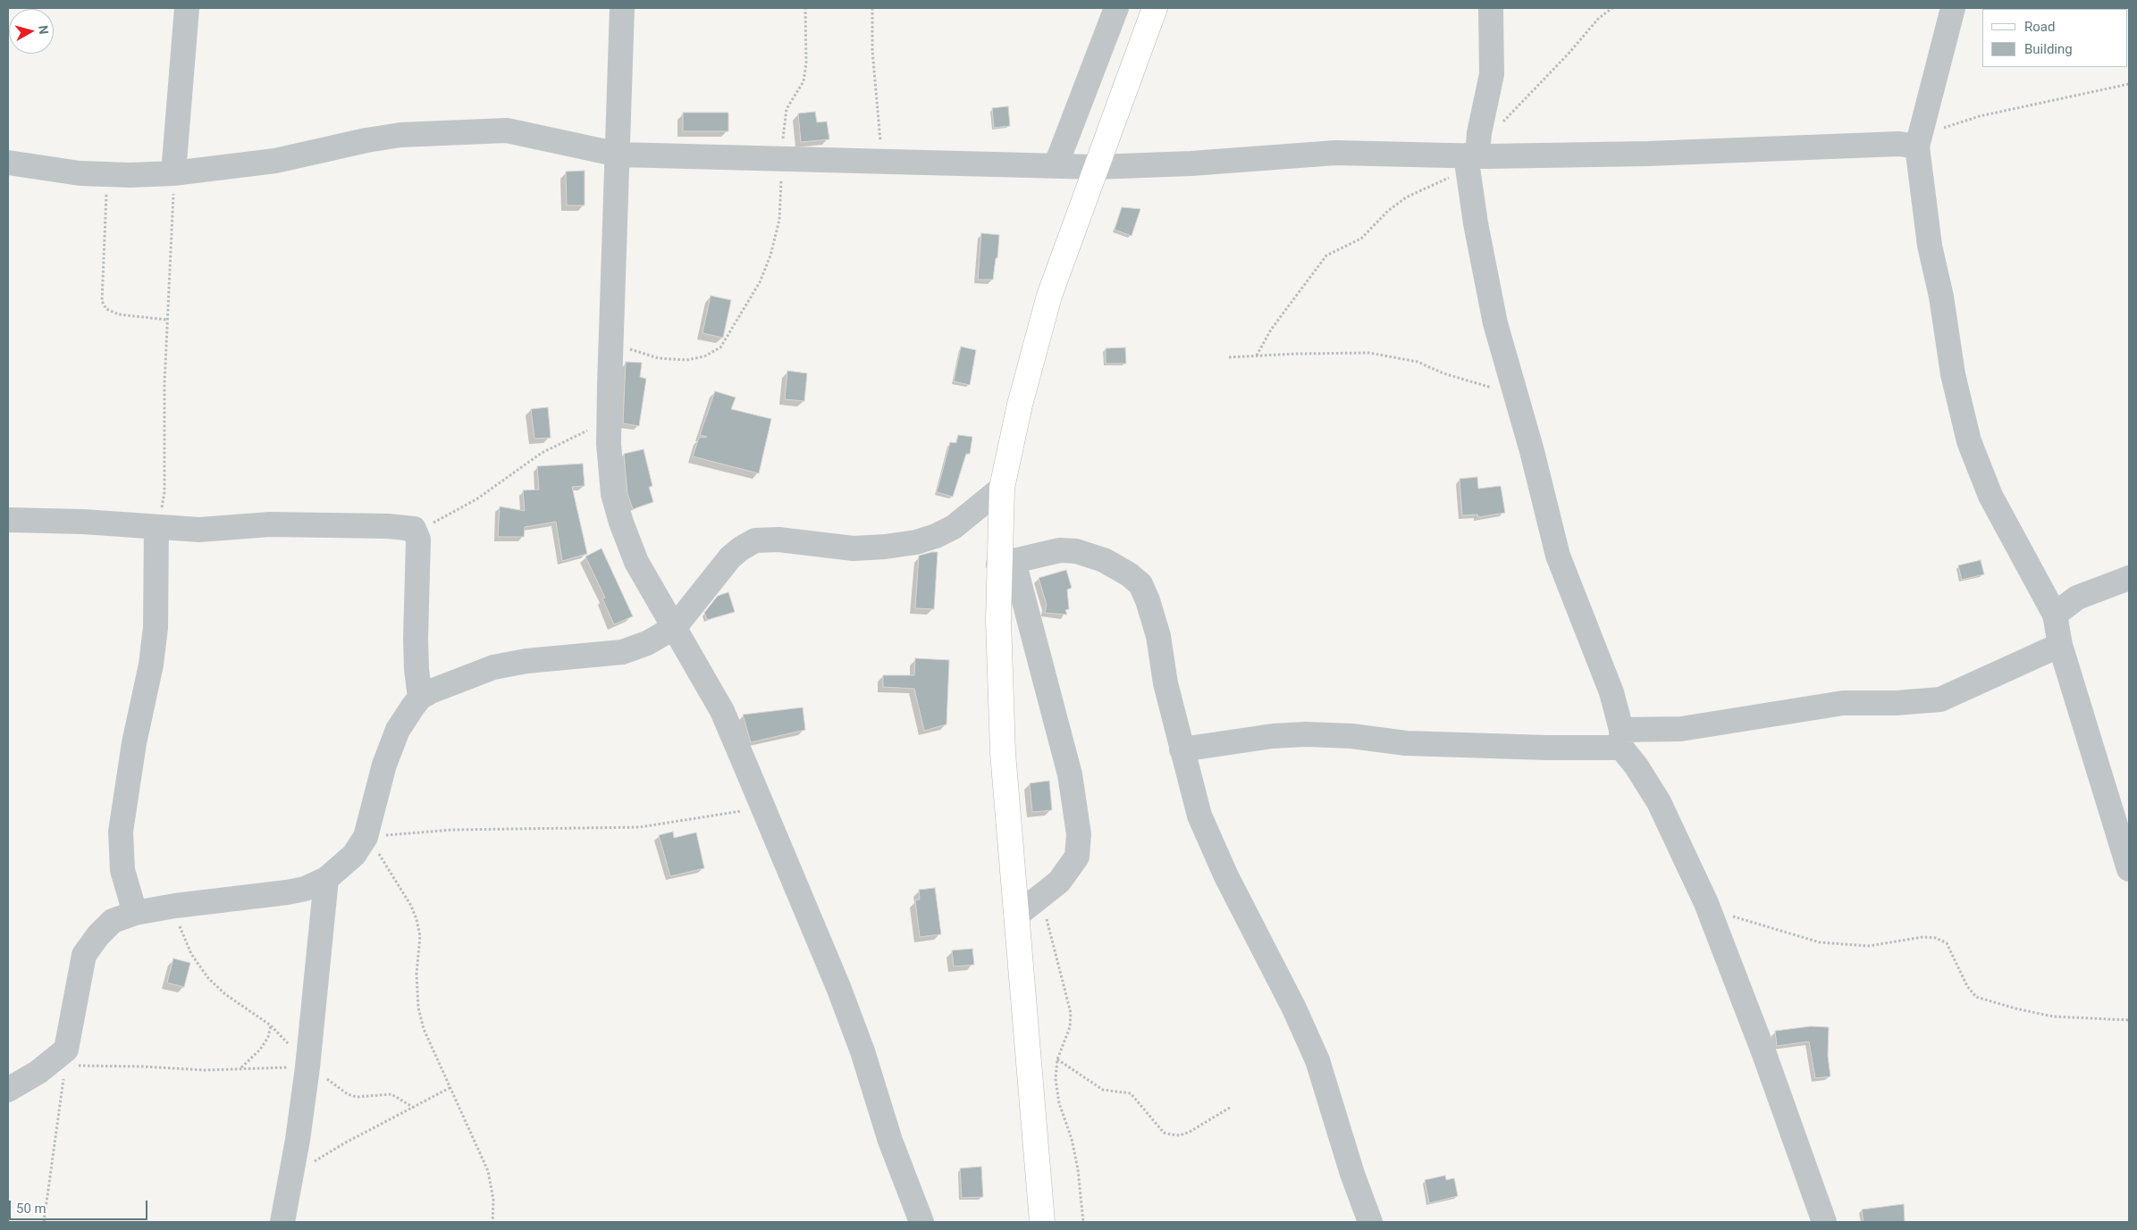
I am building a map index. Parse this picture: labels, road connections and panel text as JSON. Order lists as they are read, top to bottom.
{
  "legend": ["Road", "Building"],
  "scale_bar": "50 m",
  "north": "right"
}
